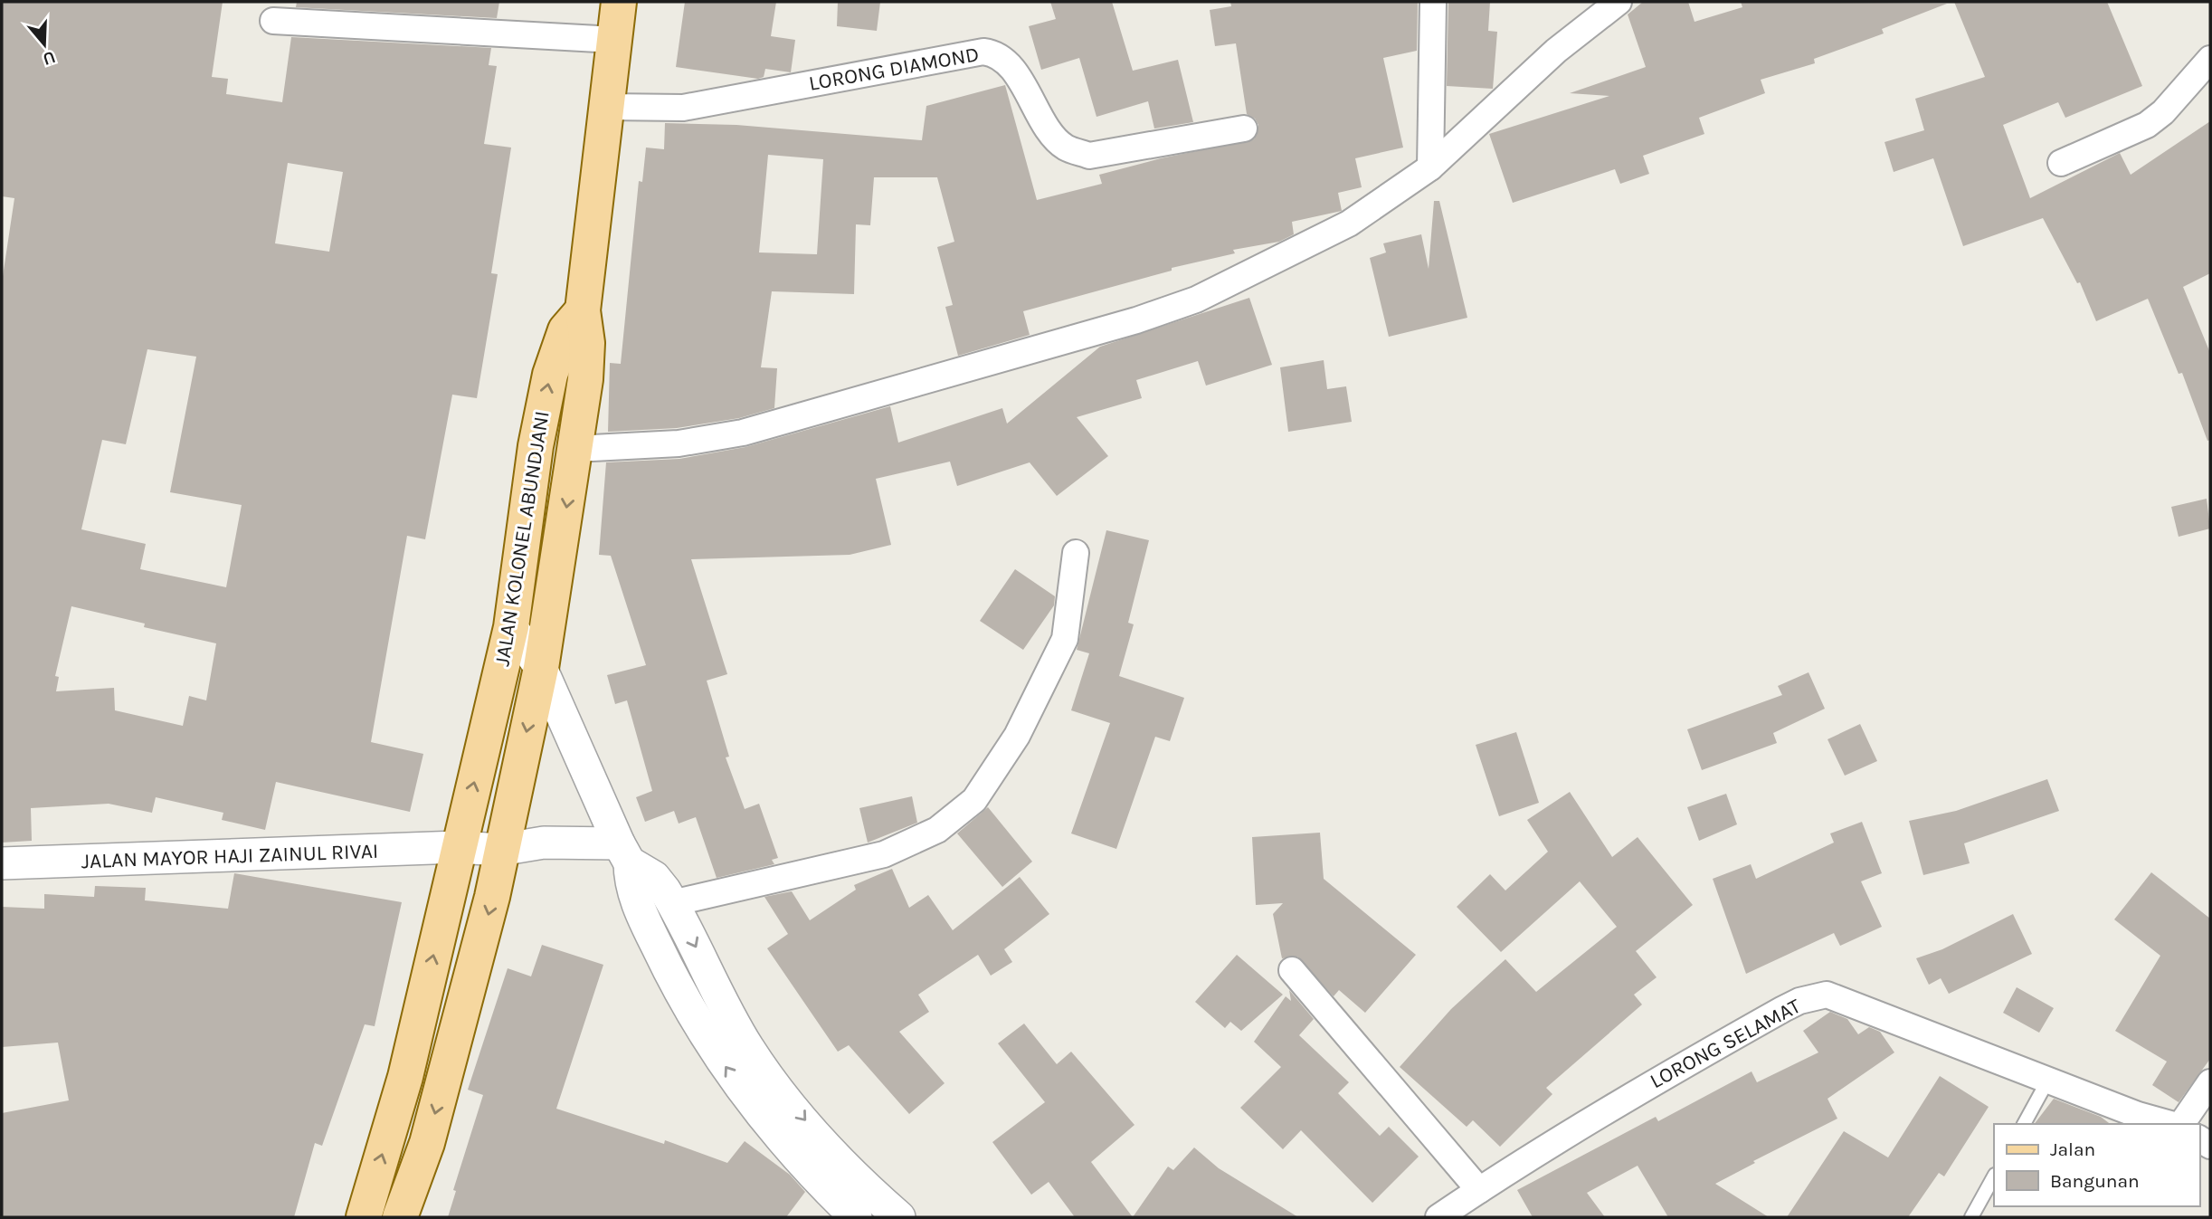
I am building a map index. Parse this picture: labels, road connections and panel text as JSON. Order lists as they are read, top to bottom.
{
  "streets": {
    "main road": ["JALAN KOLONEL ABUNDJANI"],
    "street": ["LORONG DIAMOND", "JALAN MAYOR HAJI ZAINUL RIVAI", "LORONG SELAMAT"]
  },
  "crossings": [
    ["LORONG DIAMOND", "JALAN KOLONEL ABUNDJANI"],
    ["JALAN KOLONEL ABUNDJANI", "JALAN MAYOR HAJI ZAINUL RIVAI"]
  ],
  "legend": ["Jalan", "Bangunan"],
  "north": "bottom"
}
